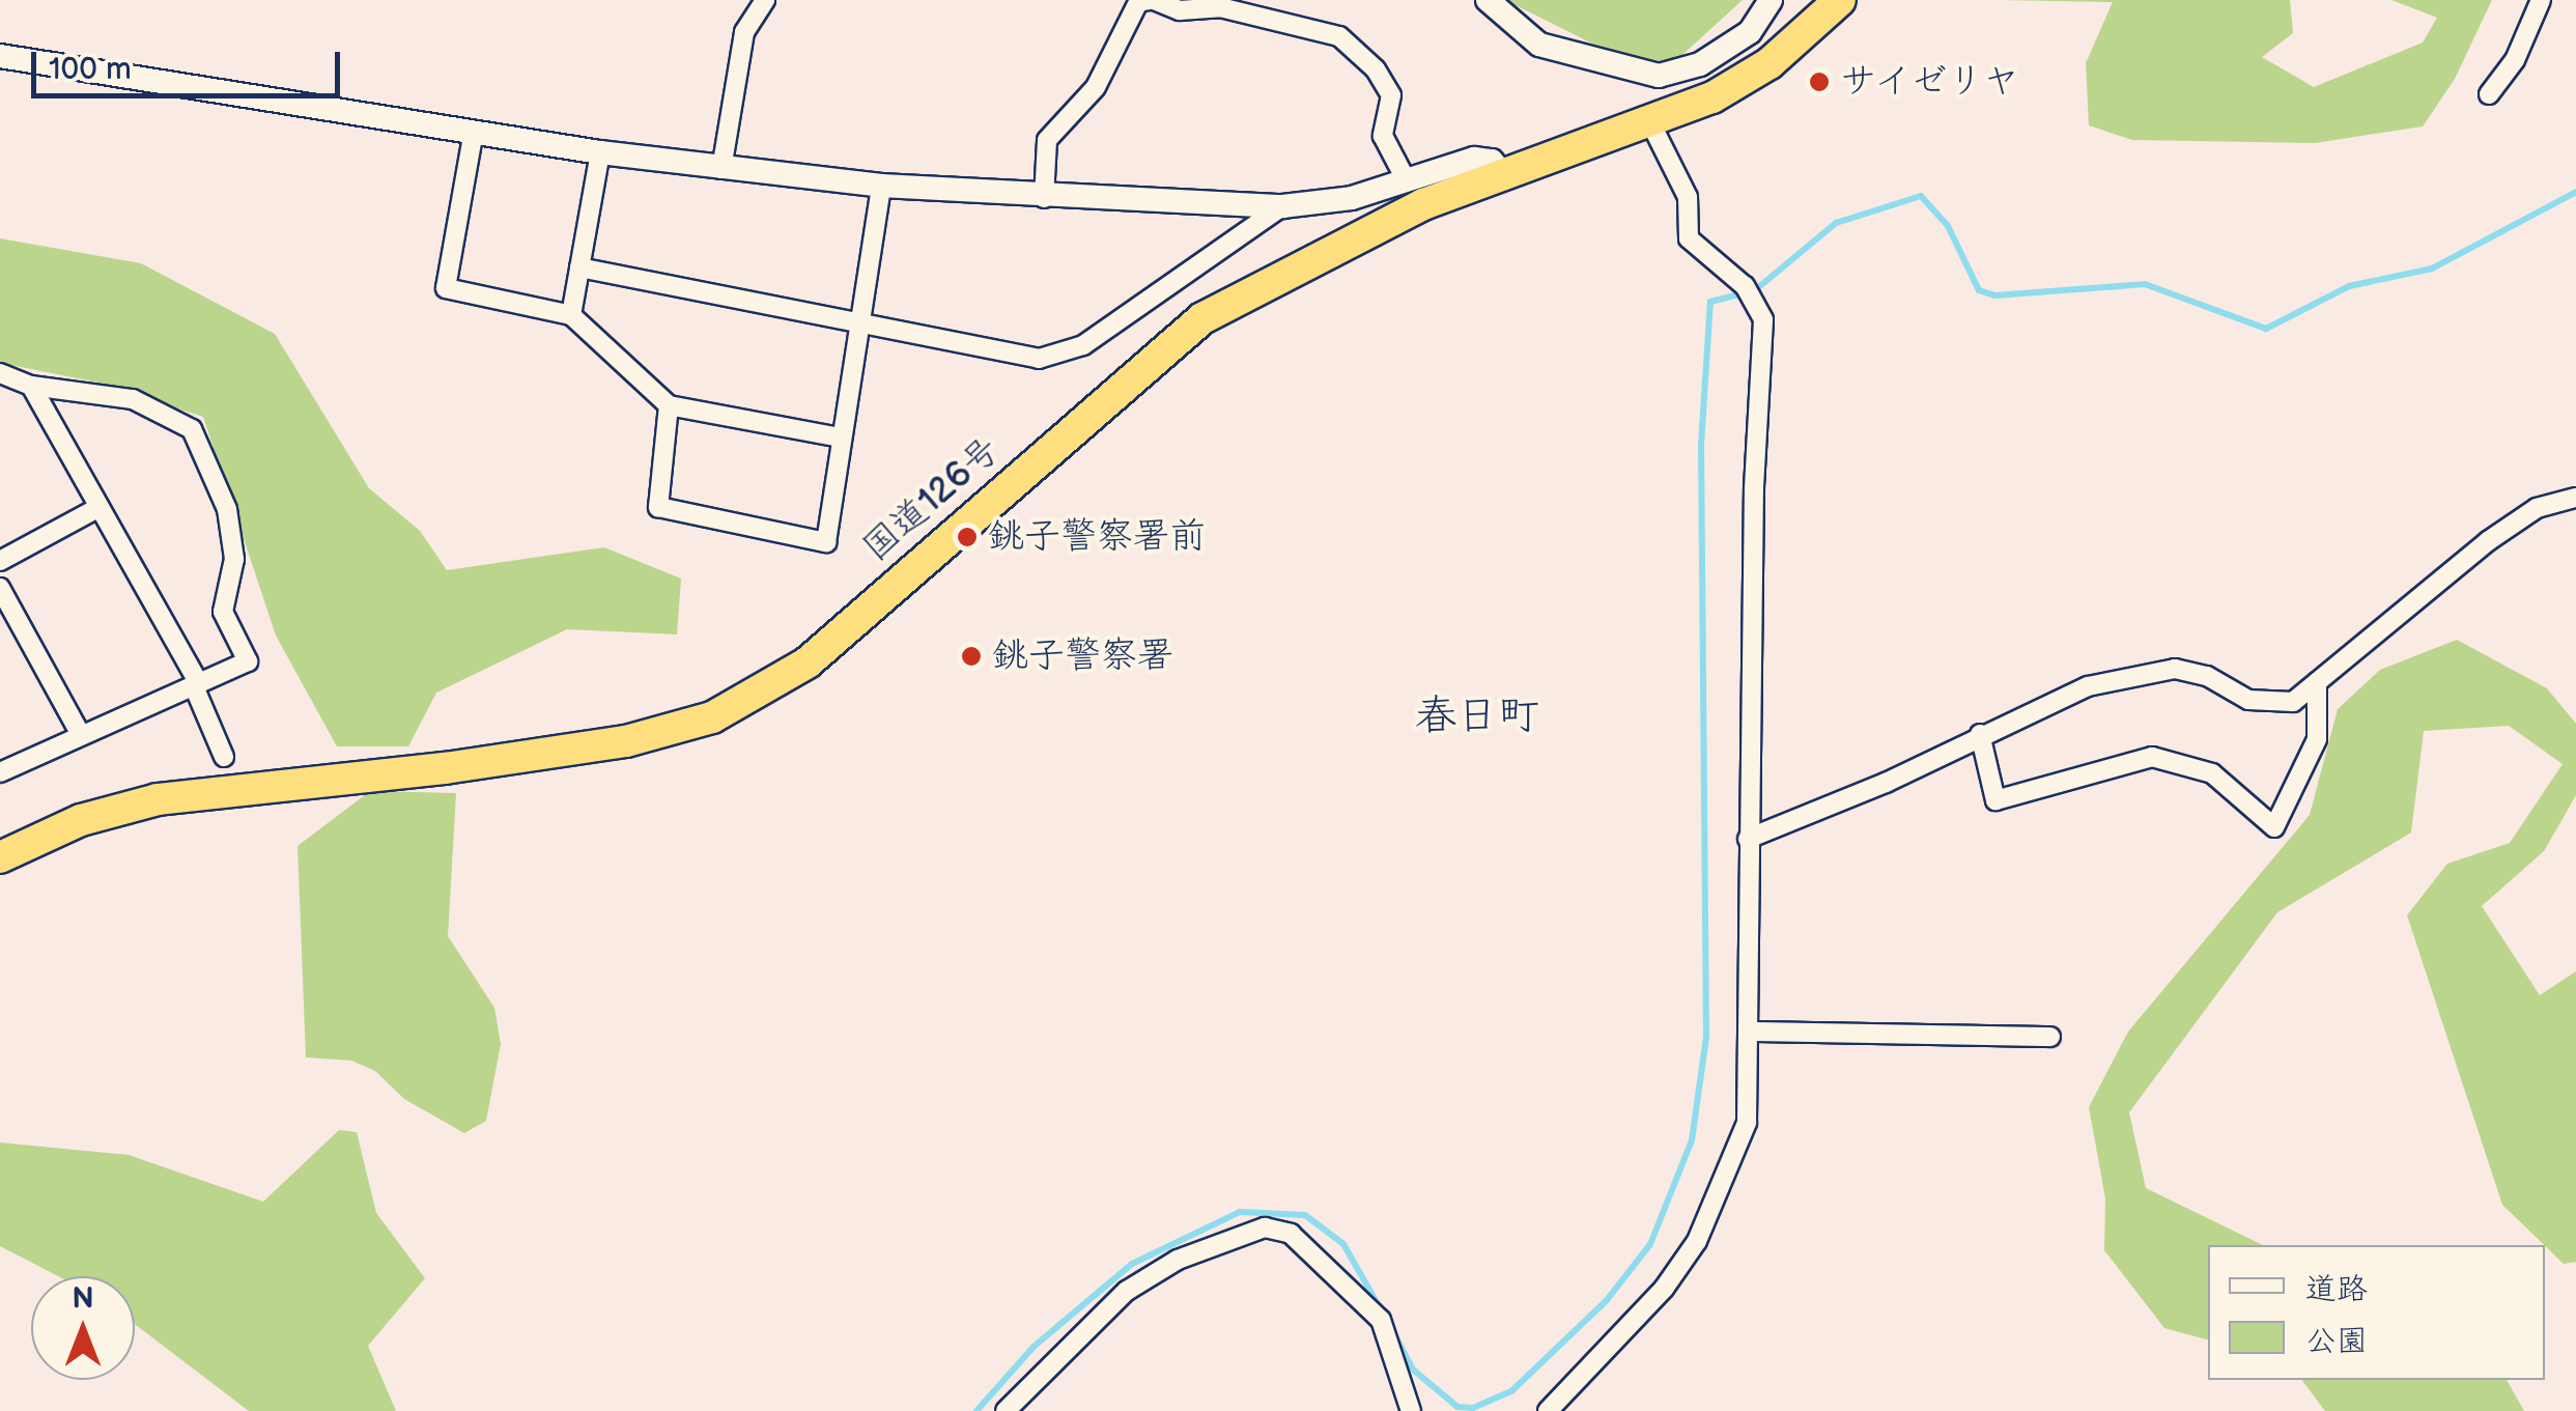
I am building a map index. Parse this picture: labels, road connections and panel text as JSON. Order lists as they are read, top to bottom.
{
  "streets": {
    "highway": ["国道126号"]
  },
  "districts": ["春日町"],
  "places": ["サイゼリヤ", "銚子警察署前", "銚子警察署"],
  "legend": ["道路", "公園"],
  "scale_bar": "100 m",
  "north": "top"
}
